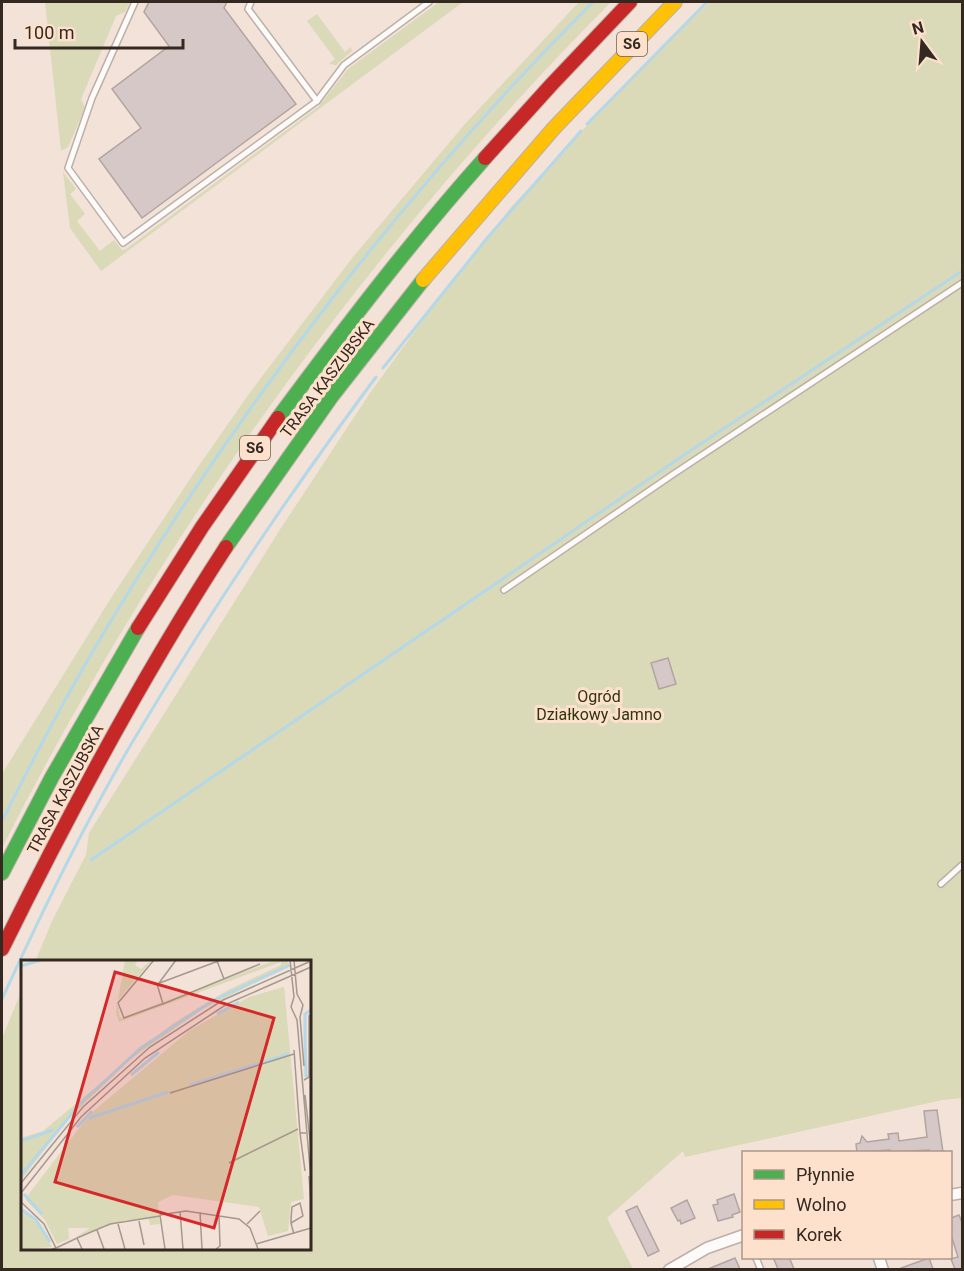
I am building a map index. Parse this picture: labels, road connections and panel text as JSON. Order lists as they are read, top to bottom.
{
  "streets": {
    "highway": ["S6", "TRASA KASZUBSKA"]
  },
  "parks": ["Ogród Działkowy Jamno"],
  "legend": ["Płynnie", "Wolno", "Korek"],
  "scale_bar": "100 m",
  "north": "top"
}
